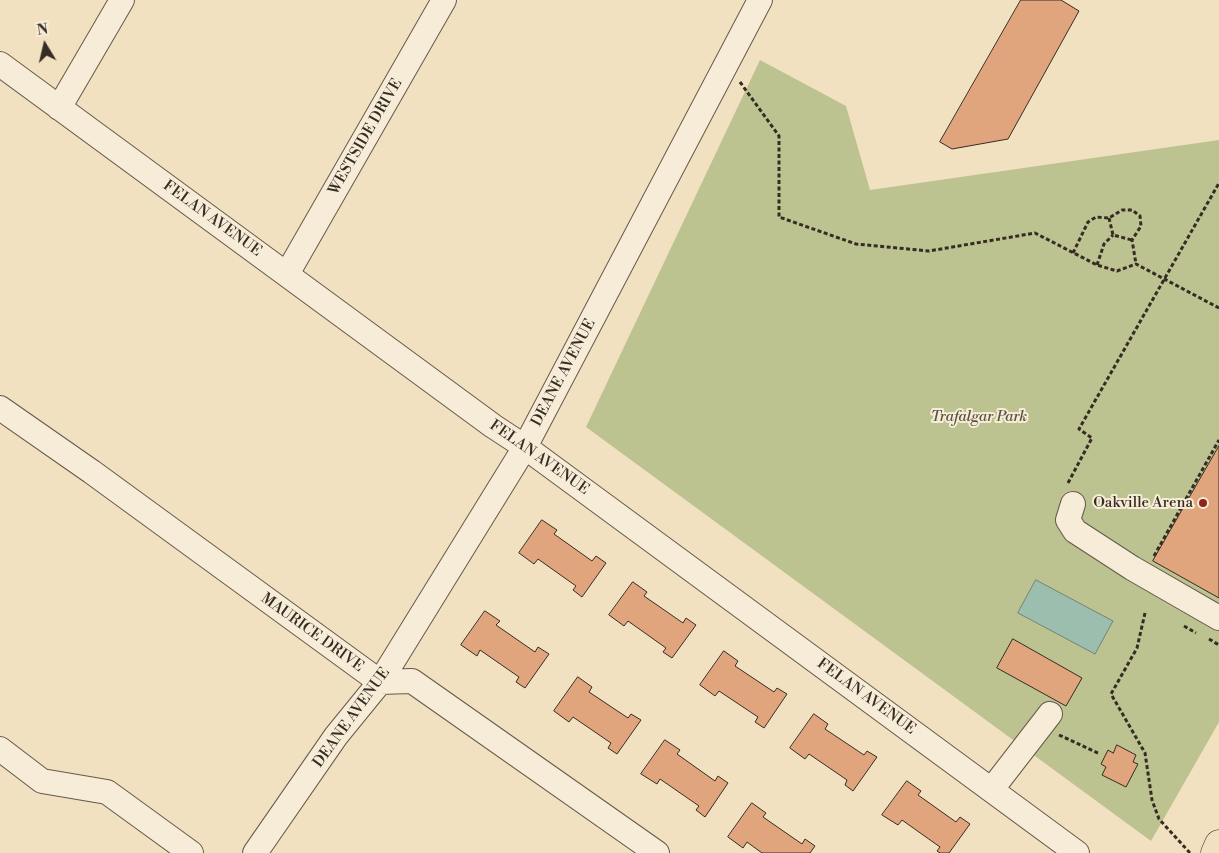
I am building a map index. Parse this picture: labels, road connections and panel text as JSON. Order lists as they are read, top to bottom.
{
  "streets": {
    "street": [
      "WESTSIDE DRIVE",
      "FELAN AVENUE",
      "DEANE AVENUE",
      "MAURICE DRIVE"
    ]
  },
  "crossings": [
    ["WESTSIDE DRIVE", "FELAN AVENUE"],
    ["FELAN AVENUE", "DEANE AVENUE"],
    ["DEANE AVENUE", "MAURICE DRIVE"]
  ],
  "parks": ["Trafalgar Park"],
  "places": ["Oakville Arena"],
  "north": "top"
}
